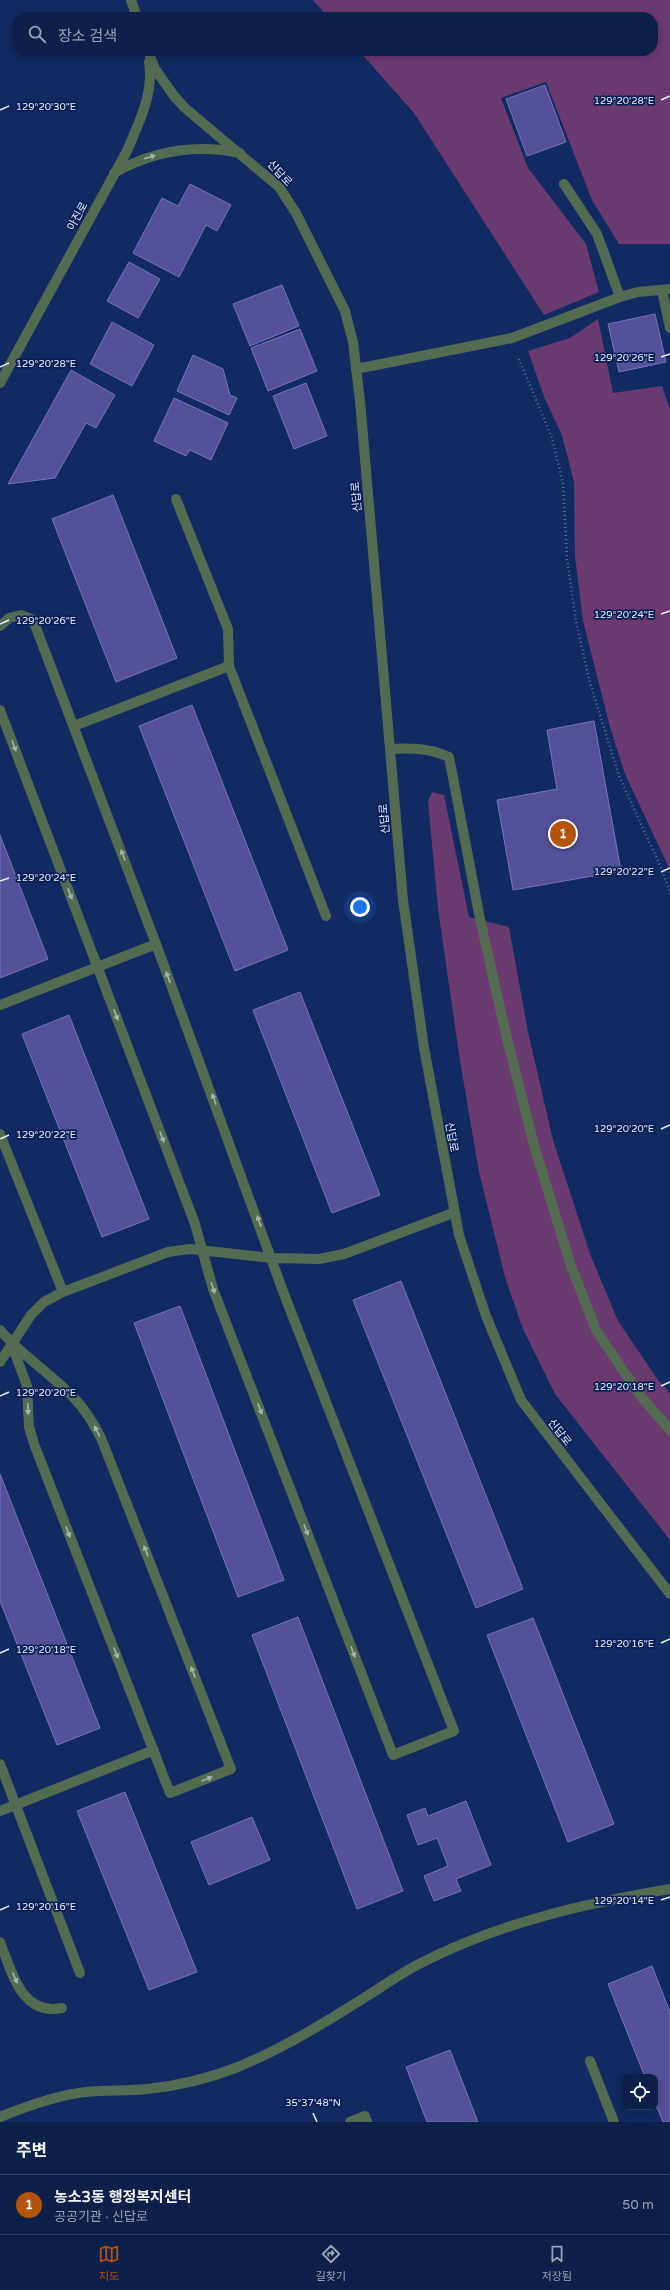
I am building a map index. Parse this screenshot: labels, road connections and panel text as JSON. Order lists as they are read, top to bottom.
{
  "streets": {
    "street": ["신답로", "아진로"]
  },
  "page": {
    "search": "장소 검색",
    "pins": "1",
    "heading": "주변",
    "list": [
      {
        "mark": "1",
        "name": "농소3동 행정복지센터",
        "note": "공공기관 · 신답로",
        "value": "50 m"
      }
    ],
    "nav": ["지도", "길찾기", "저장됨"]
  },
  "coordinates": [
    "129°20'28\"E",
    "129°20'30\"E",
    "129°20'26\"E",
    "129°20'24\"E",
    "129°20'22\"E",
    "129°20'20\"E",
    "129°20'18\"E",
    "129°20'16\"E",
    "129°20'14\"E",
    "35°37'48\"N"
  ]
}
